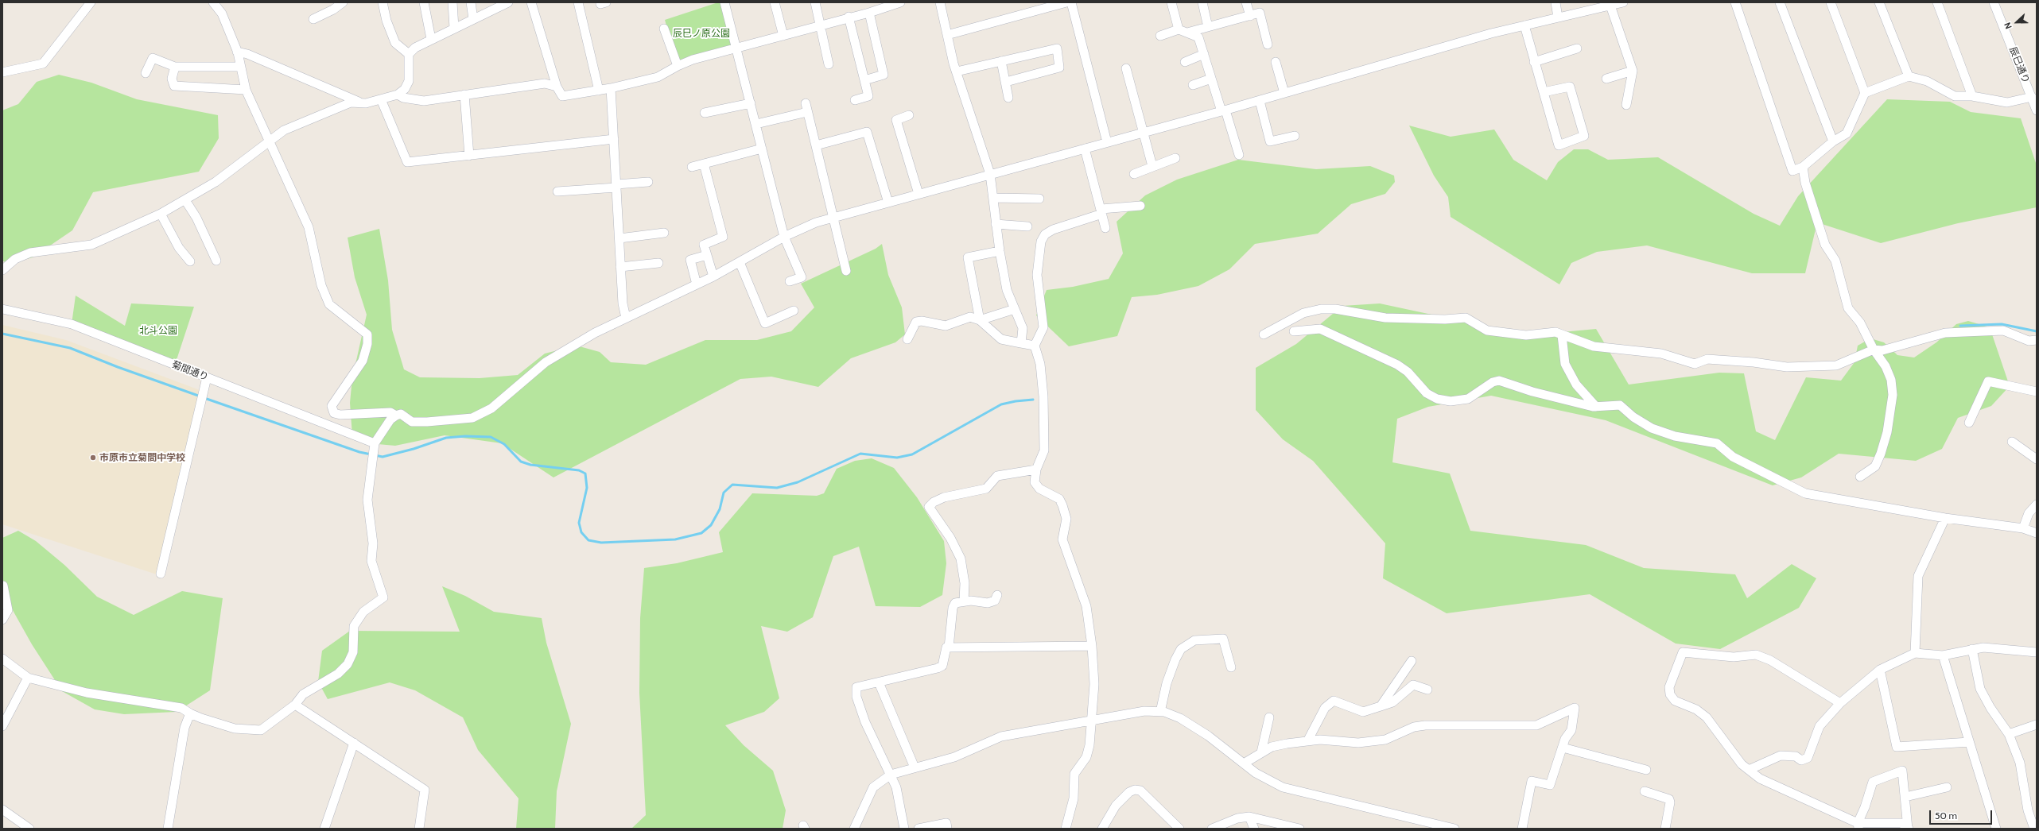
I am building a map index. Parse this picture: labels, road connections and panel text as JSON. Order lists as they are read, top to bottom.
{
  "streets": {
    "street": ["辰巳通り", "菊間通り"]
  },
  "parks": ["辰巳ノ原公園", "北斗公園"],
  "places": ["市原市立菊間中学校"],
  "scale_bar": "50 m",
  "north": "left"
}
